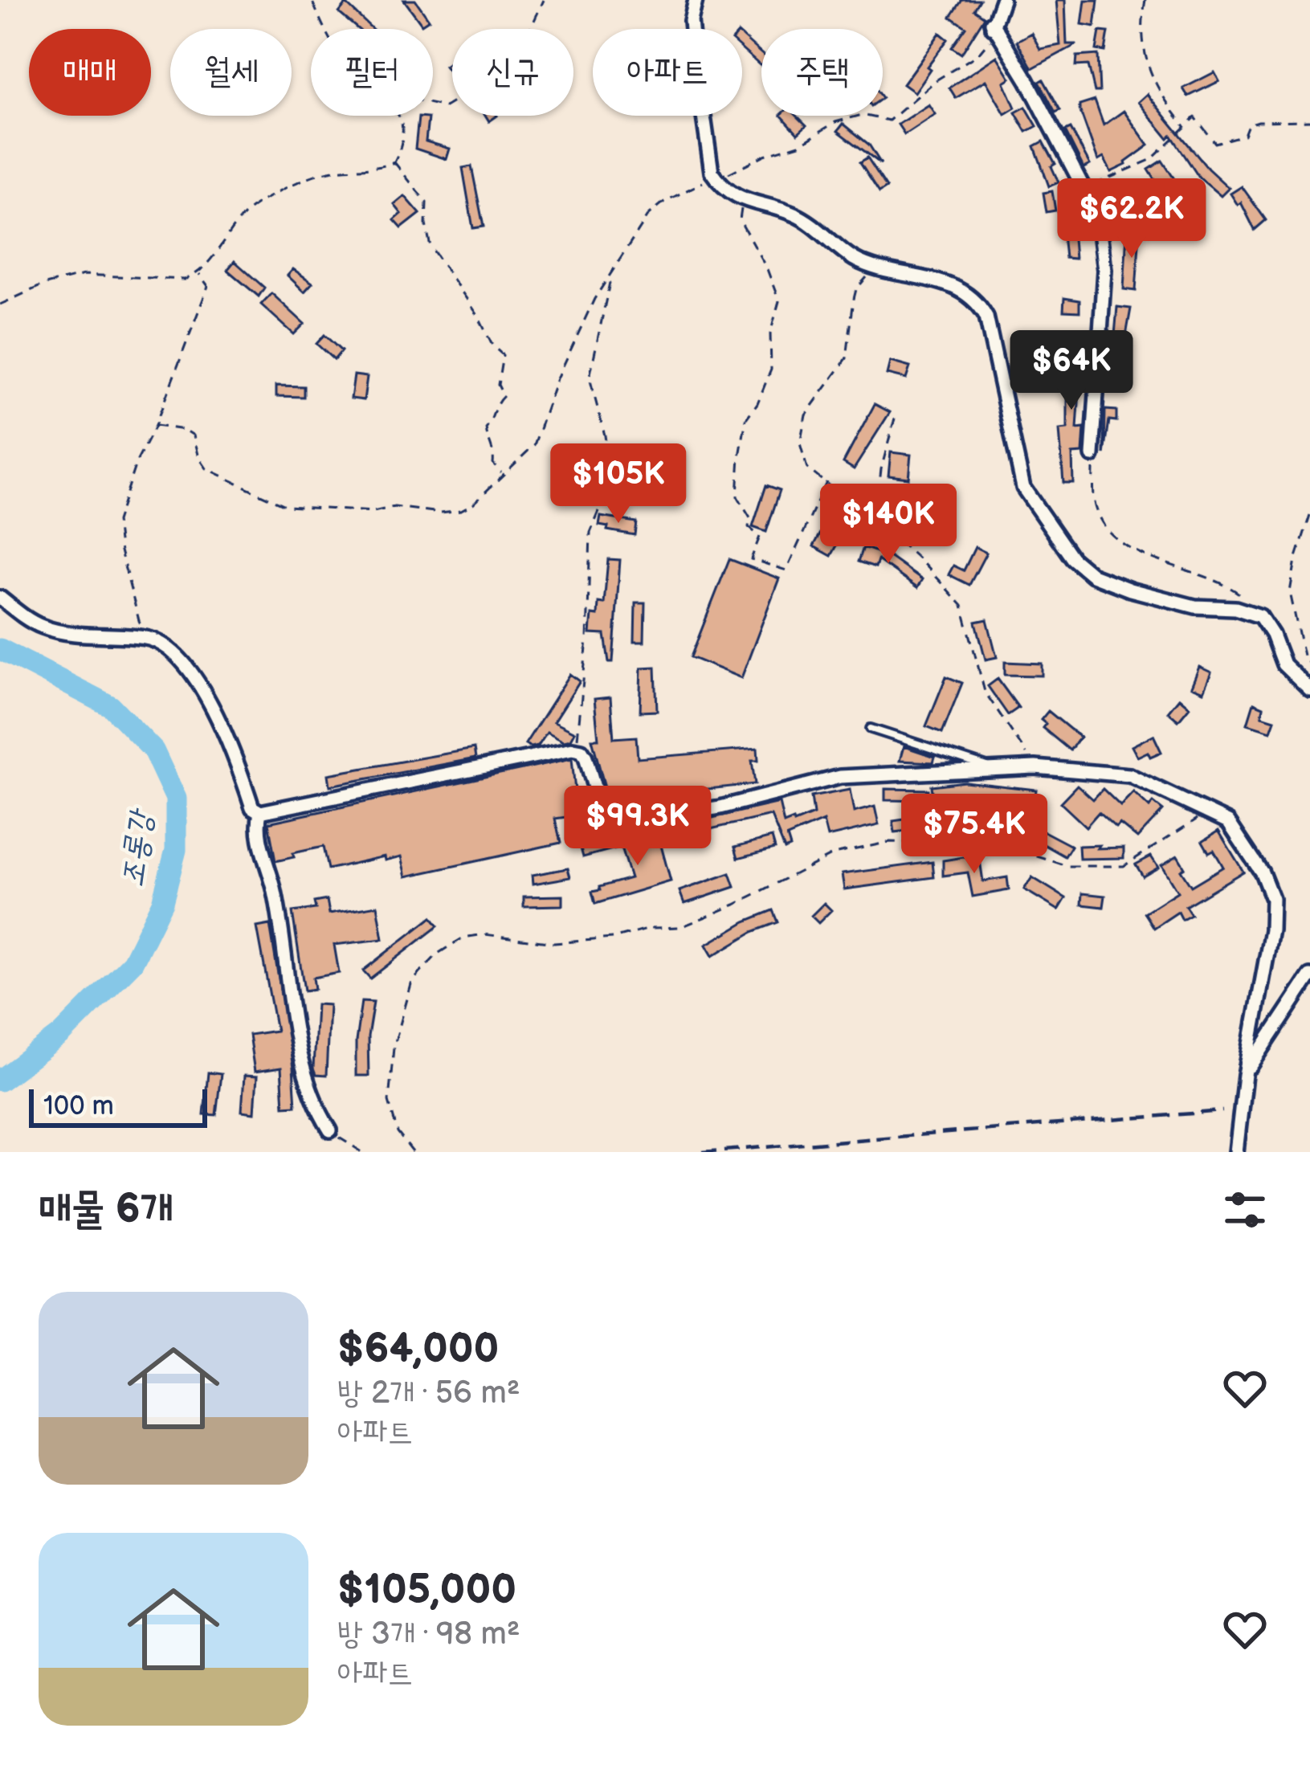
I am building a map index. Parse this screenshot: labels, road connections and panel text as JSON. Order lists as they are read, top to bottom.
{
  "water": ["조롱강"],
  "scale_bar": "100 m",
  "page": {
    "chip": [
      "매매",
      "월세",
      "필터",
      "신규",
      "아파트",
      "주택"
    ],
    "price": [
      "$62.2K",
      "$64K",
      "$105K",
      "$140K",
      "$99.3K",
      "$75.4K"
    ],
    "scale": "100 m",
    "heading": "매물 6개",
    "list": [
      {
        "name": "$64,000",
        "note": "방 2개 · 56 m² · 아파트"
      },
      {
        "name": "$105,000",
        "note": "방 3개 · 98 m² · 아파트"
      }
    ]
  }
}
